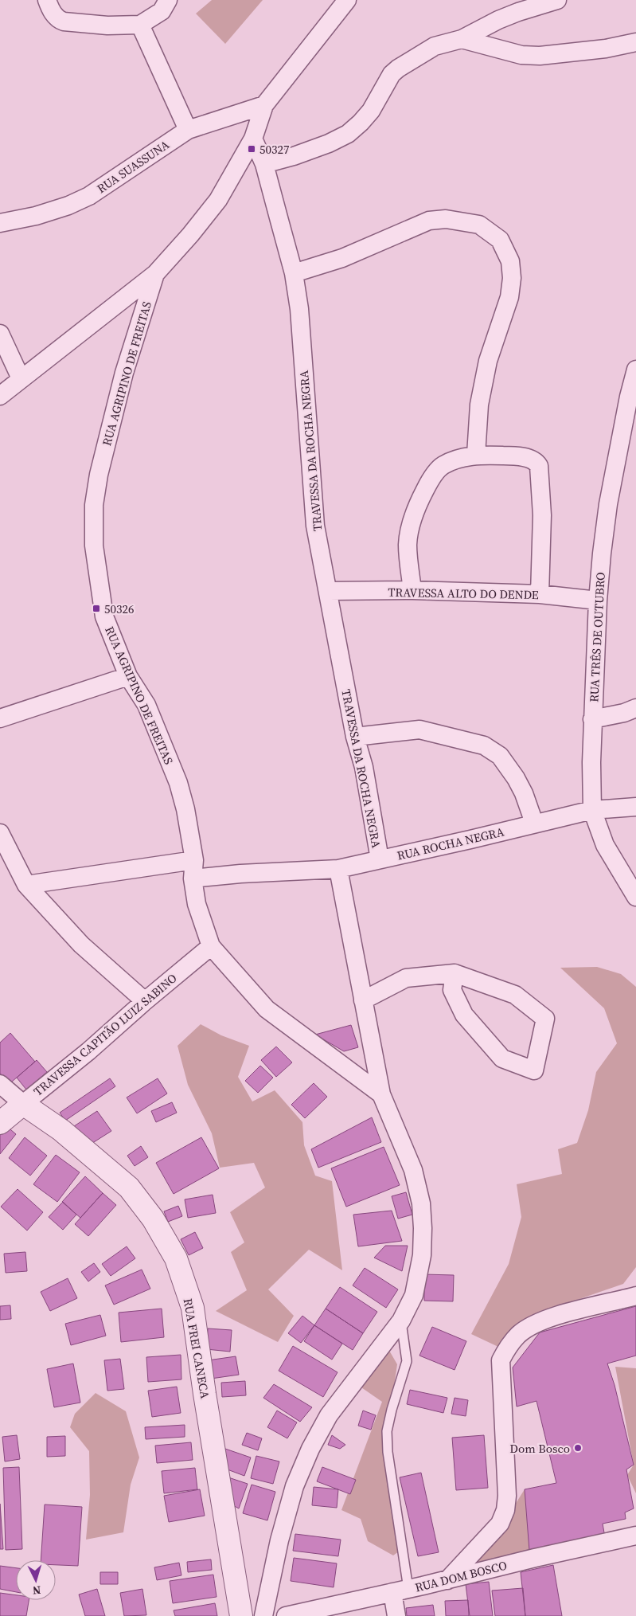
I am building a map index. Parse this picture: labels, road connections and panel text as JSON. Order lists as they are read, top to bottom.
{
  "streets": {
    "street": [
      "RUA SUASSUNA",
      "RUA AGRIPINO DE FREITAS",
      "TRAVESSA DA ROCHA NEGRA",
      "TRAVESSA ALTO DO DENDE",
      "RUA TRÊS DE OUTUBRO",
      "RUA ROCHA NEGRA",
      "TRAVESSA CAPITÃO LUIZ SABINO",
      "RUA FREI CANECA",
      "RUA DOM BOSCO"
    ]
  },
  "crossings": [
    ["RUA SUASSUNA", "RUA AGRIPINO DE FREITAS"],
    ["RUA AGRIPINO DE FREITAS", "TRAVESSA DA ROCHA NEGRA"],
    ["RUA AGRIPINO DE FREITAS", "RUA ROCHA NEGRA"],
    ["RUA AGRIPINO DE FREITAS", "TRAVESSA CAPITÃO LUIZ SABINO"],
    ["TRAVESSA DA ROCHA NEGRA", "TRAVESSA ALTO DO DENDE"],
    ["TRAVESSA DA ROCHA NEGRA", "RUA ROCHA NEGRA"],
    ["TRAVESSA ALTO DO DENDE", "RUA TRÊS DE OUTUBRO"],
    ["RUA TRÊS DE OUTUBRO", "RUA ROCHA NEGRA"],
    ["TRAVESSA CAPITÃO LUIZ SABINO", "RUA FREI CANECA"]
  ],
  "places": {
    "transit": ["50327", "50326"],
    "other": ["Dom Bosco"]
  },
  "north": "bottom"
}
